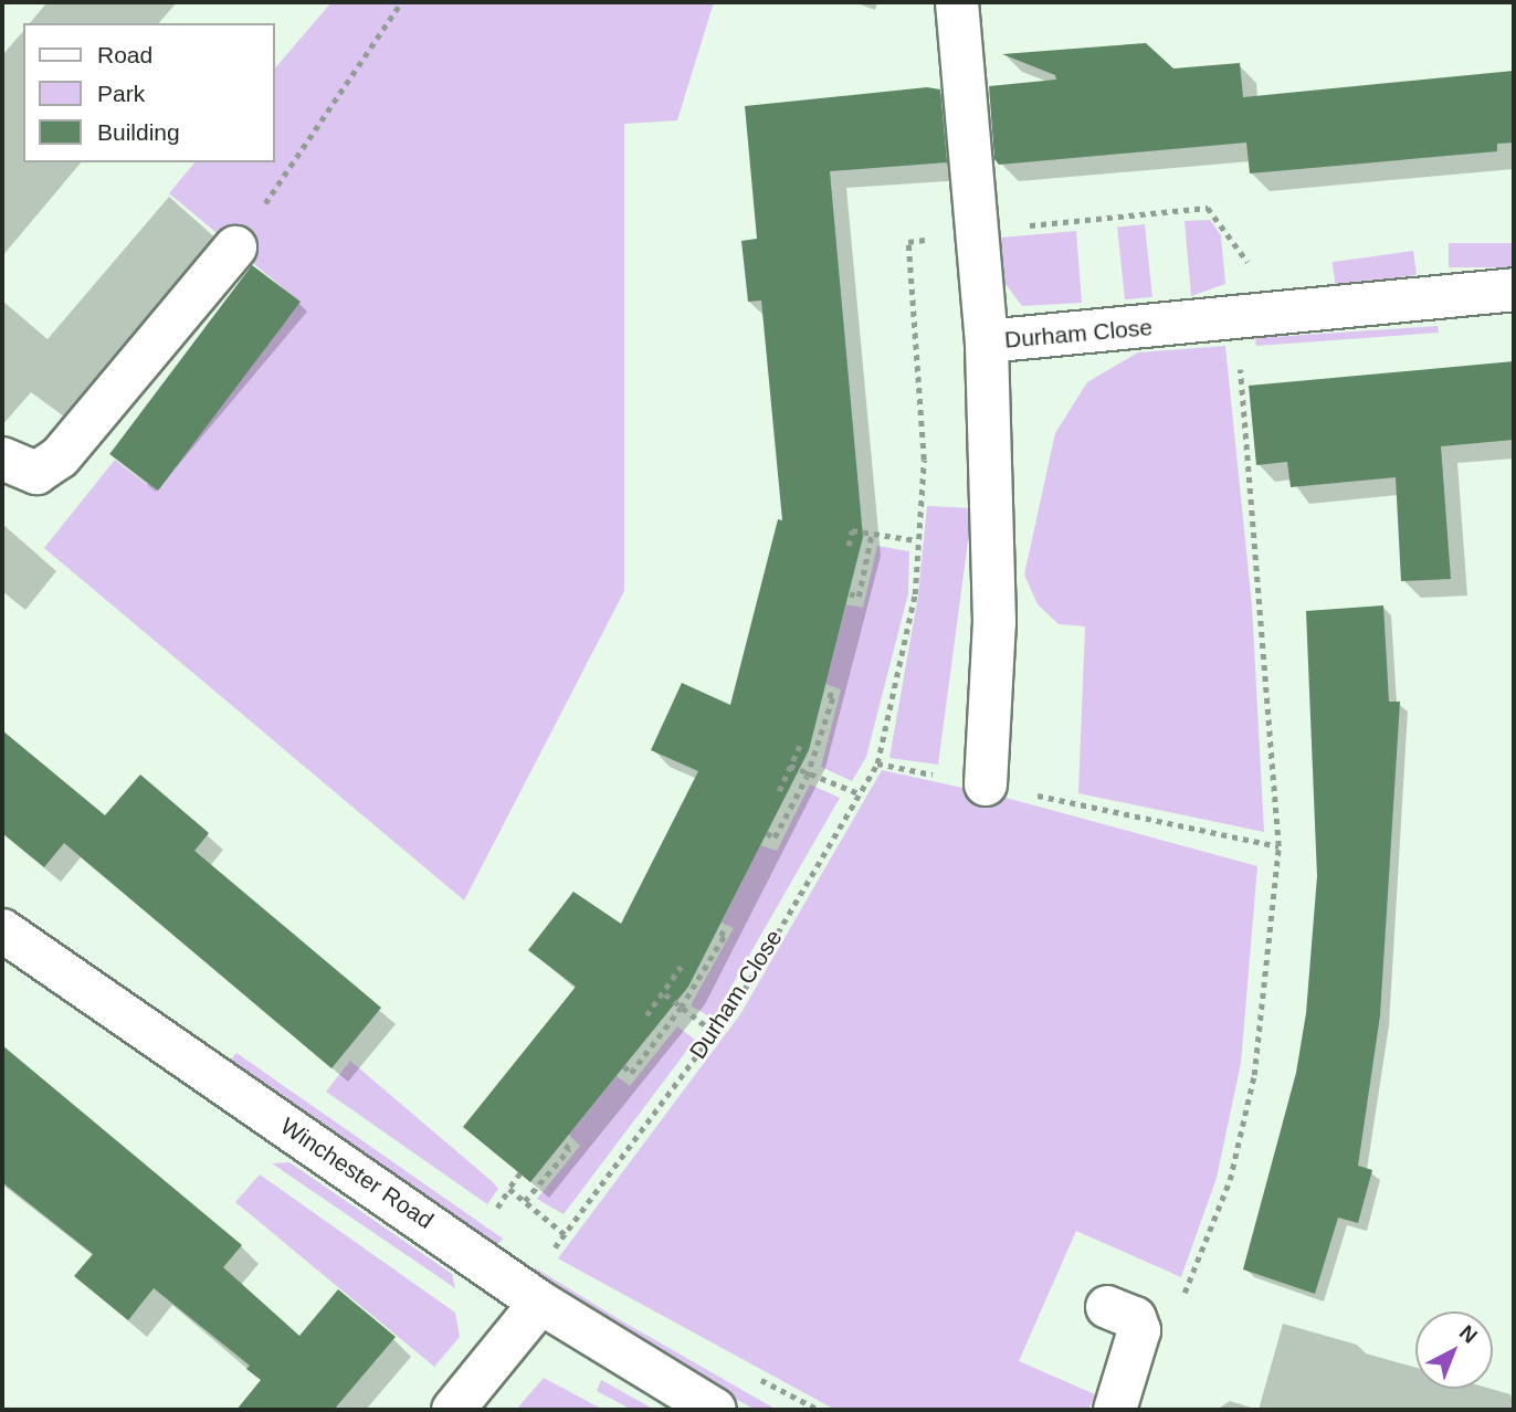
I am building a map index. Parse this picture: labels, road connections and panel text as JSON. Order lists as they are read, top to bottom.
{
  "streets": {
    "street": ["Durham Close", "Winchester Road"]
  },
  "crossings": [
    ["Durham Close", "Winchester Road"]
  ],
  "legend": ["Road", "Park", "Building"],
  "north": "top right"
}
